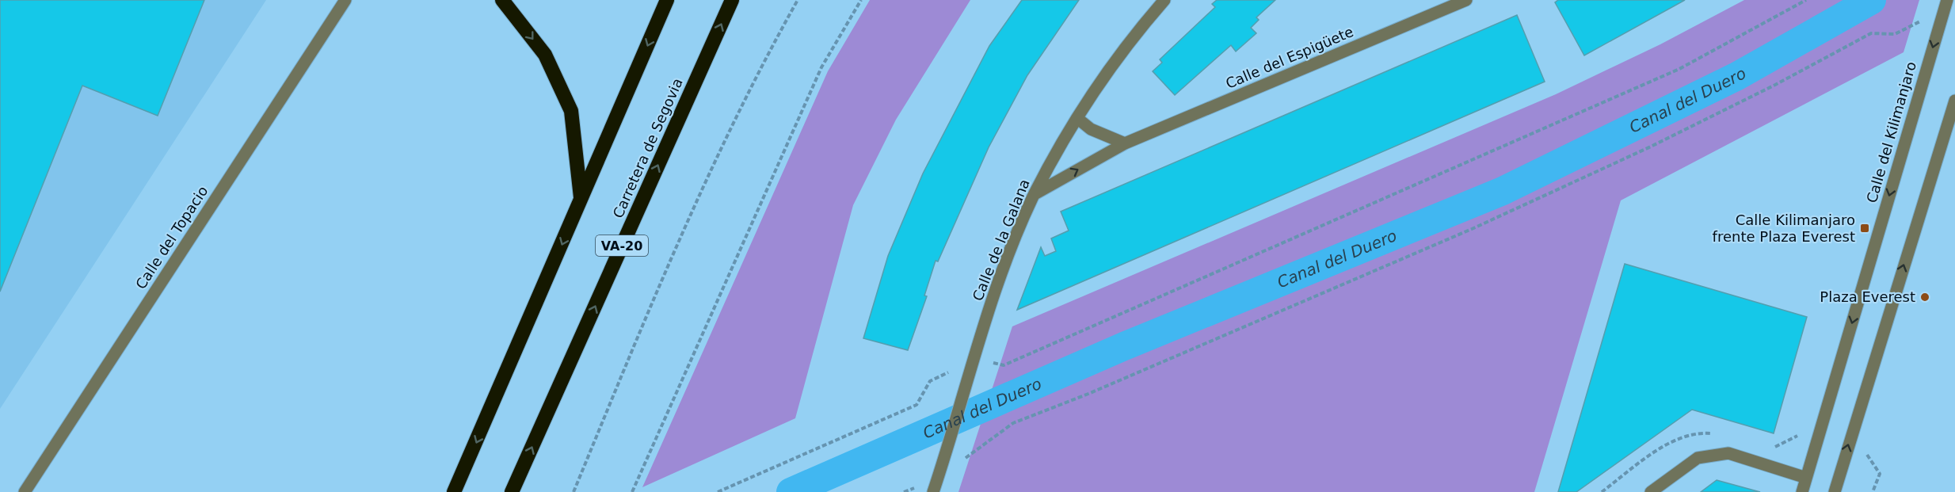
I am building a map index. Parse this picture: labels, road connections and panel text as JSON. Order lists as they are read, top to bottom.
{
  "streets": {
    "highway": ["Carretera de Segovia", "VA-20"],
    "street": [
      "Calle del Espigüete",
      "Calle del Kilimanjaro",
      "Calle del Topacio",
      "Calle de la Galana"
    ]
  },
  "crossings": [
    ["Calle del Espigüete", "Calle de la Galana"]
  ],
  "water": ["Canal del Duero"],
  "places": {
    "transit": ["Calle Kilimanjaro frente Plaza Everest"],
    "other": ["Plaza Everest"]
  }
}
